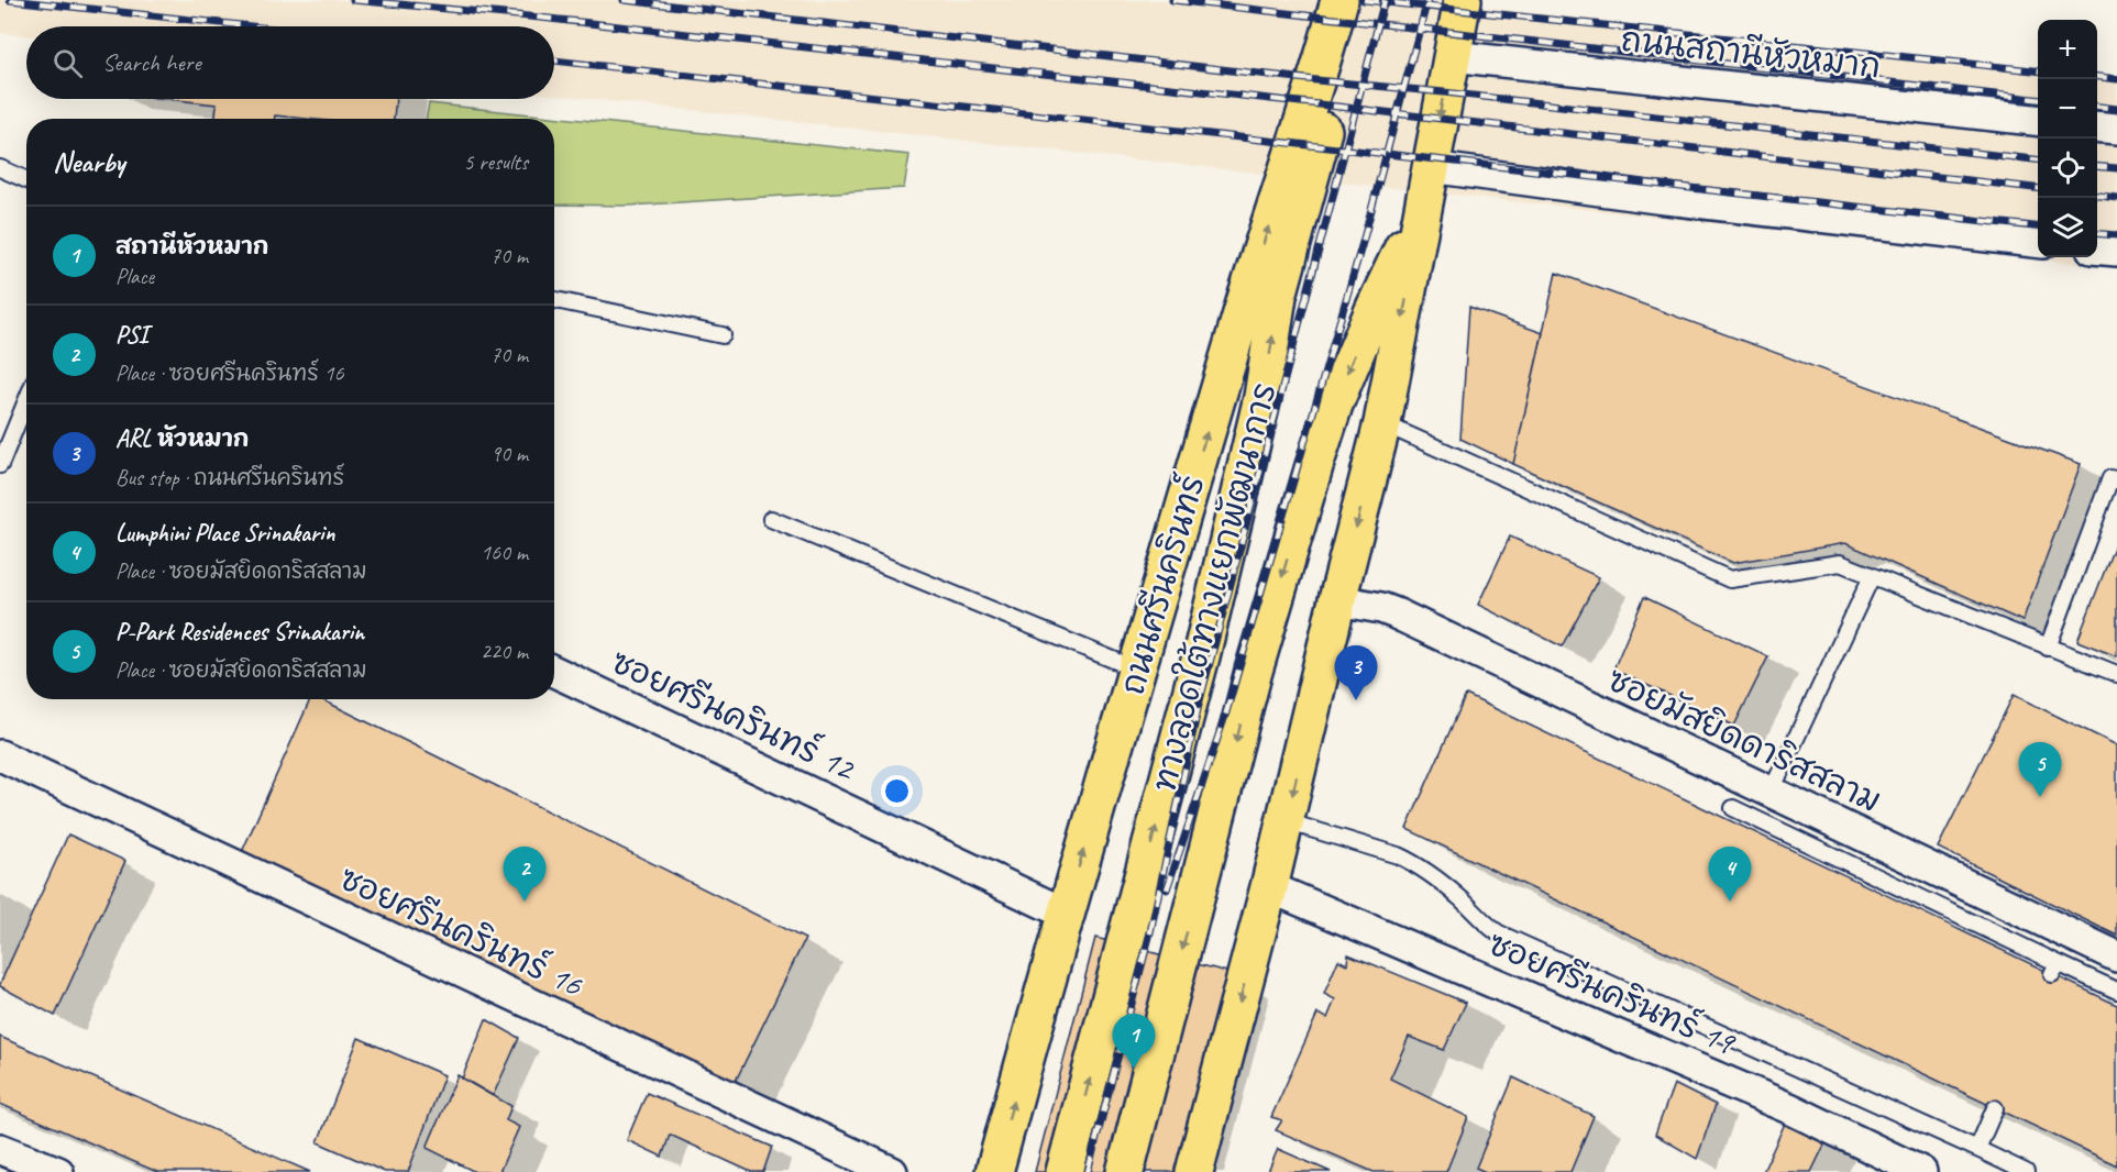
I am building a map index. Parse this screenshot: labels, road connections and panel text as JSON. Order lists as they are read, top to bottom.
{
  "streets": {
    "main road": ["ถนนศรีนครินทร์", "ทางลอดใต้ทางแยกพัฒนาการ"],
    "street": [
      "ถนนสถานีหัวหมาก",
      "ซอยศรีนครินทร์ 12",
      "ซอยมัสยิดดาริสสลาม",
      "ซอยศรีนครินทร์ 16",
      "ซอยศรีนครินทร์ 19"
    ]
  },
  "crossings": [
    ["ถนนศรีนครินทร์", "ซอยศรีนครินทร์ 12"]
  ],
  "page": {
    "map_buttons": ["+", "−"],
    "search": "Search here",
    "heading": ["Nearby", "5 results"],
    "list": [
      {
        "mark": "1",
        "name": "สถานีหัวหมาก",
        "note": "Place",
        "value": "70 m"
      },
      {
        "mark": "2",
        "name": "PSI",
        "note": "Place · ซอยศรีนครินทร์ 16",
        "value": "70 m"
      },
      {
        "mark": "3",
        "name": "ARL หัวหมาก",
        "note": "Bus stop · ถนนศรีนครินทร์",
        "value": "90 m"
      },
      {
        "mark": "4",
        "name": "Lumphini Place Srinakarin",
        "note": "Place · ซอยมัสยิดดาริสสลาม",
        "value": "160 m"
      },
      {
        "mark": "5",
        "name": "P-Park Residences Srinakarin",
        "note": "Place · ซอยมัสยิดดาริสสลาม",
        "value": "220 m"
      }
    ],
    "pins": [
      "3",
      "5",
      "2",
      "4",
      "1"
    ]
  }
}
